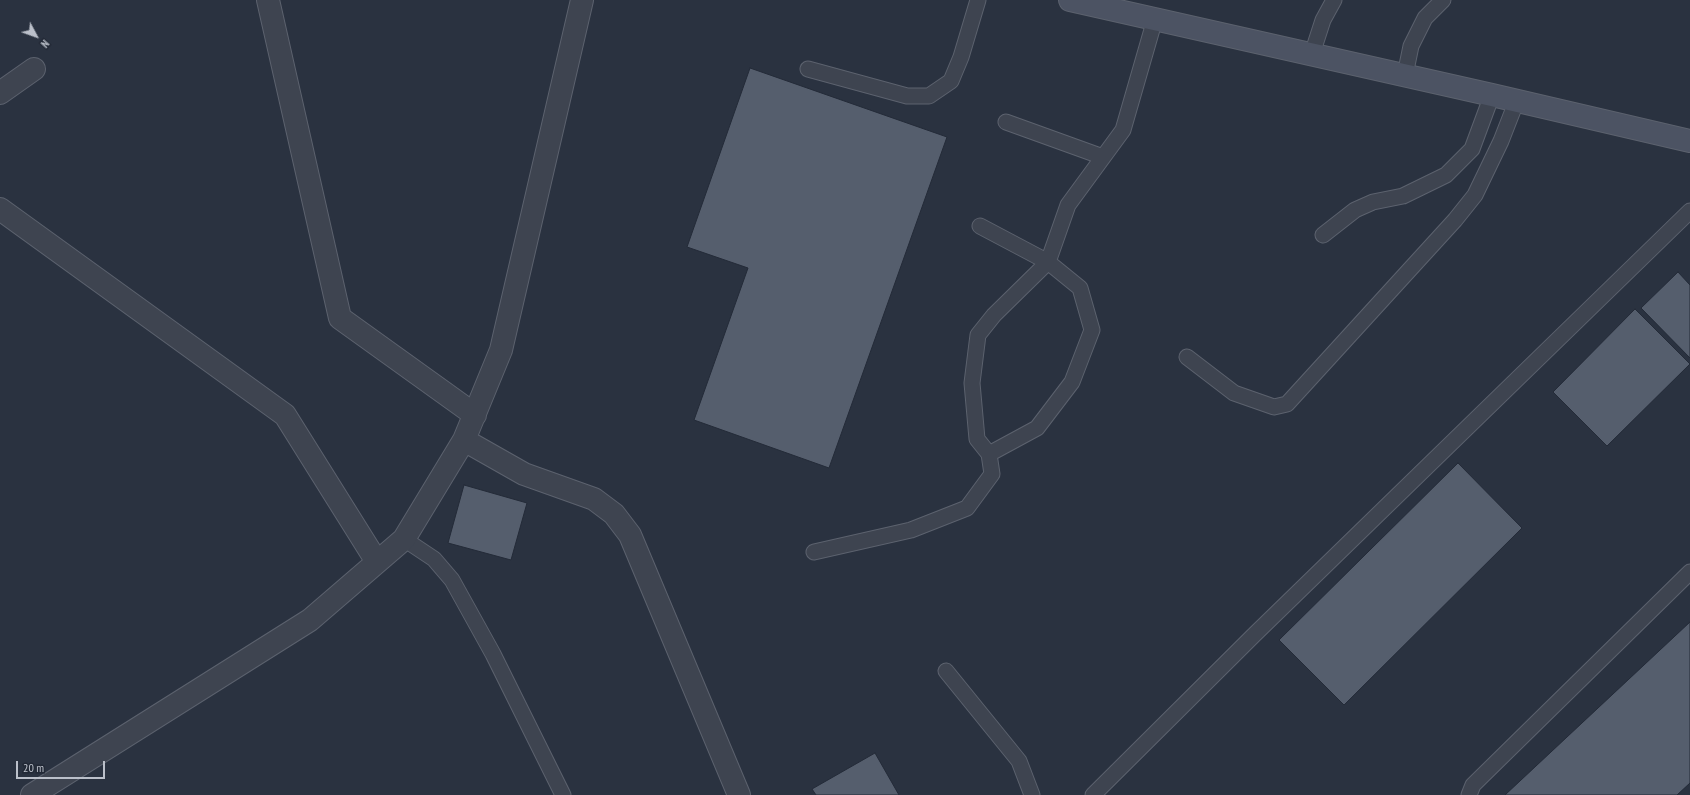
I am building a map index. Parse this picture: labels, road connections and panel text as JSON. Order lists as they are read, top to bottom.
{
  "scale_bar": "20 m",
  "north": "bottom right"
}
